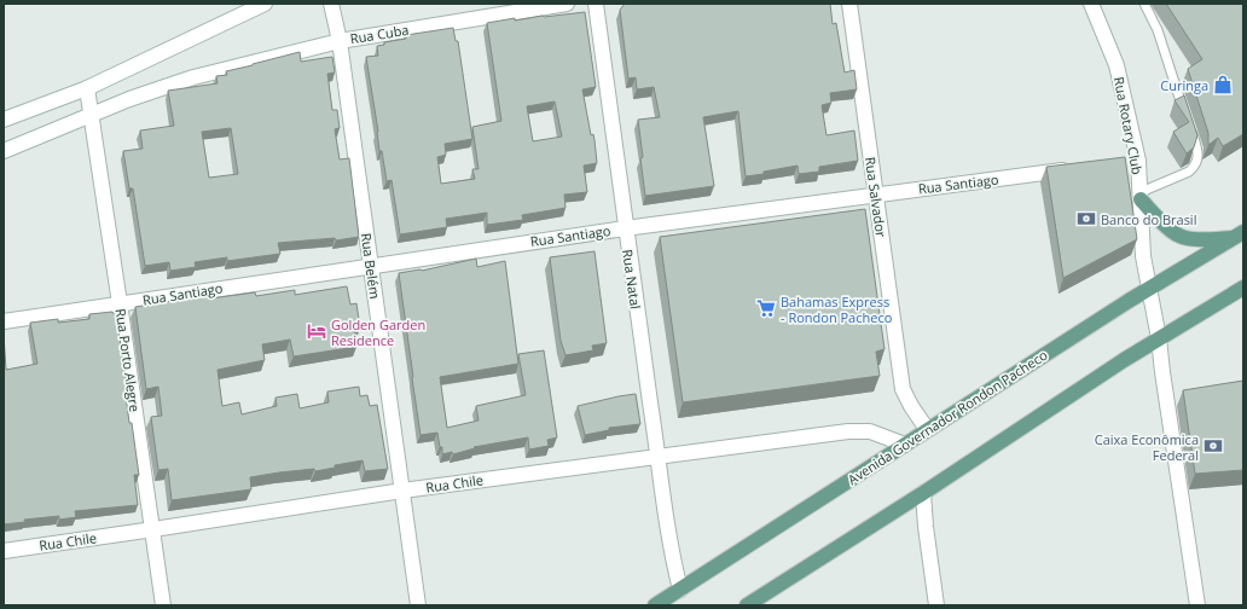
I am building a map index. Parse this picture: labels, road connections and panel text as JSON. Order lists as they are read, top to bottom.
{
  "streets": {
    "main road": ["Avenida Governador Rondon Pacheco"],
    "street": [
      "Rua Cuba",
      "Rua Rotary Club",
      "Rua Santiago",
      "Rua Salvador",
      "Rua Belém",
      "Rua Natal",
      "Rua Porto Alegre",
      "Rua Chile"
    ]
  },
  "crossings": [
    ["Rua Cuba", "Rua Belém"],
    ["Rua Cuba", "Rua Porto Alegre"],
    ["Rua Rotary Club", "Avenida Governador Rondon Pacheco"],
    ["Rua Santiago", "Rua Salvador"],
    ["Rua Santiago", "Rua Belém"],
    ["Rua Santiago", "Rua Natal"],
    ["Rua Santiago", "Rua Porto Alegre"],
    ["Rua Salvador", "Avenida Governador Rondon Pacheco"],
    ["Rua Belém", "Rua Chile"],
    ["Rua Natal", "Avenida Governador Rondon Pacheco"],
    ["Rua Natal", "Rua Chile"],
    ["Rua Porto Alegre", "Rua Chile"],
    ["Avenida Governador Rondon Pacheco", "Rua Chile"]
  ],
  "places": {
    "shop": ["Curinga"],
    "bank": ["Banco do Brasil", "Caixa Econômica Federal"],
    "supermarket": ["Bahamas Express - Rondon Pacheco"],
    "hotel": ["Golden Garden Residence"]
  }
}
